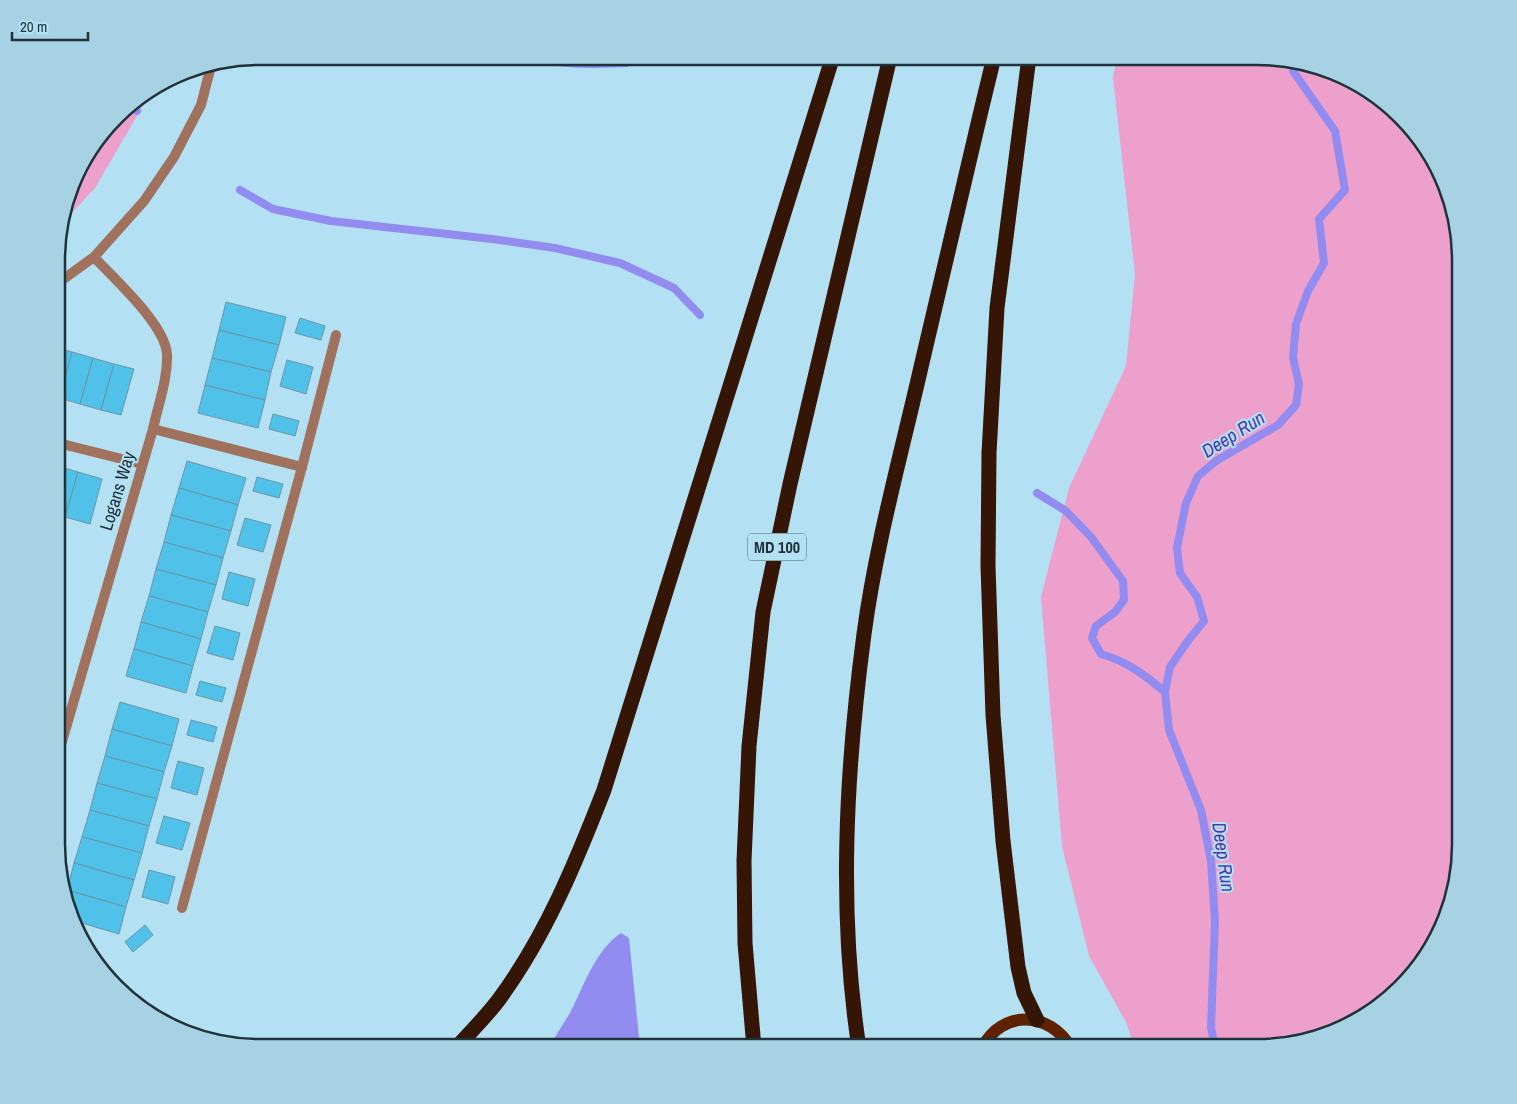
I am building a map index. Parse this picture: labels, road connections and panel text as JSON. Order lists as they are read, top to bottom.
{
  "streets": {
    "highway": ["MD 100"],
    "street": ["Logans Way"]
  },
  "water": ["Deep Run"],
  "scale_bar": "20 m"
}
